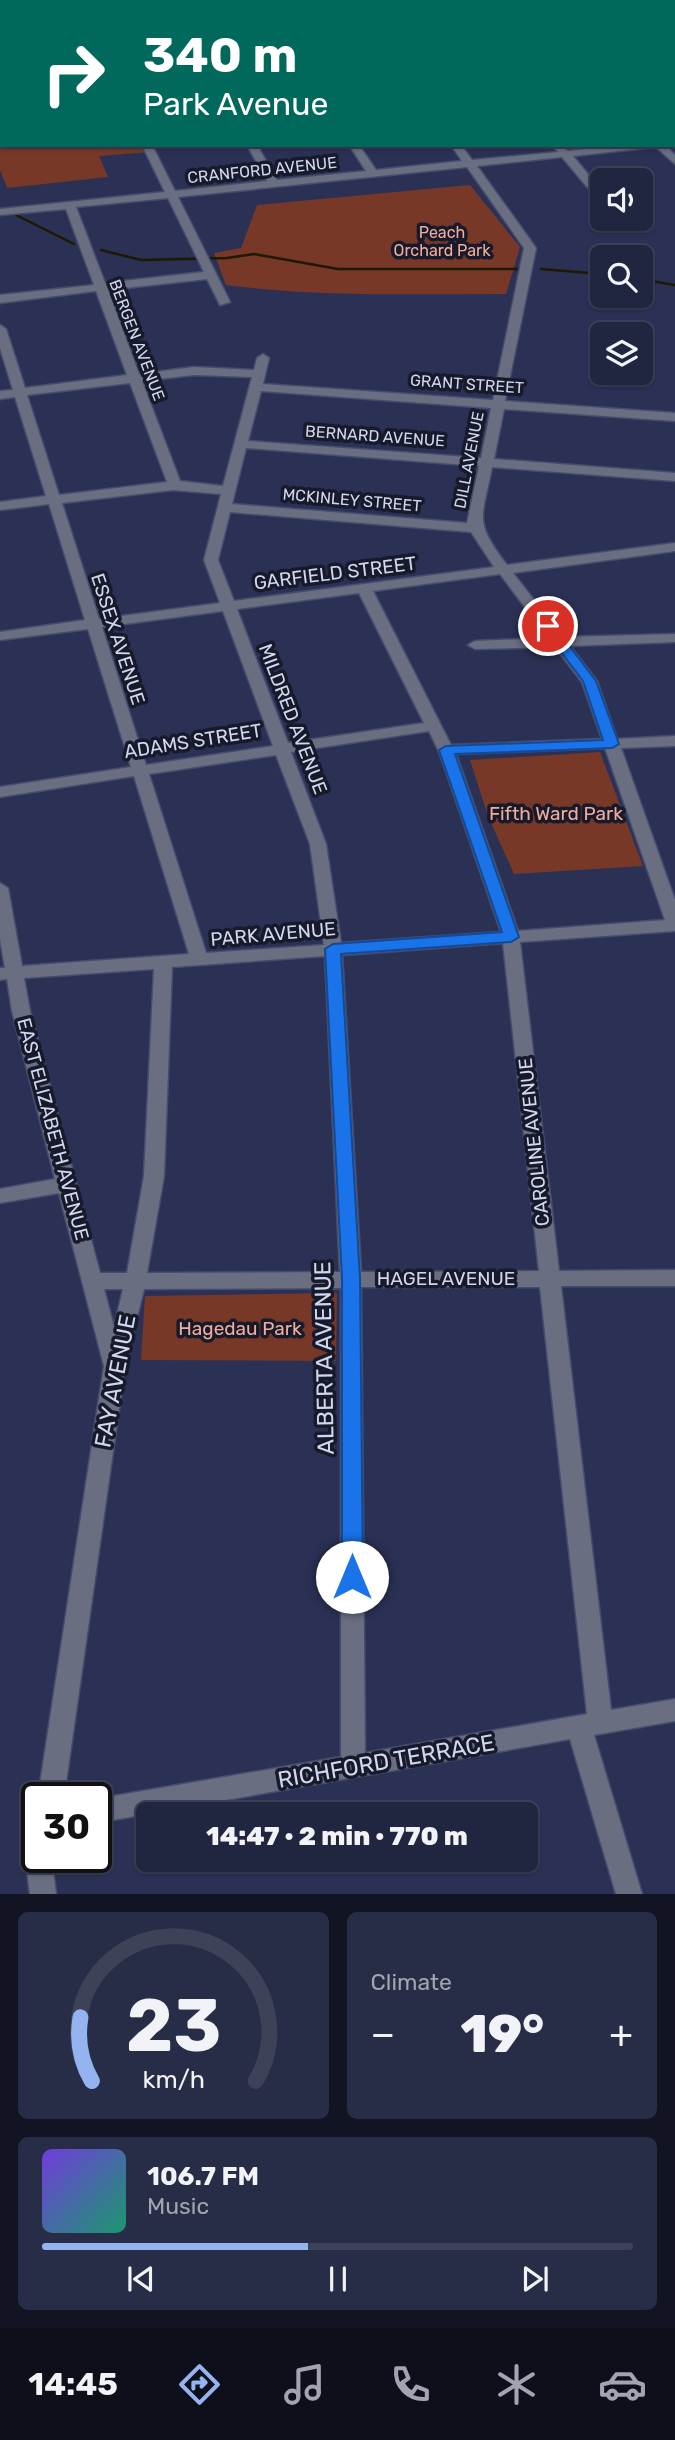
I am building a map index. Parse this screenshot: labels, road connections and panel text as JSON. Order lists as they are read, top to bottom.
{
  "streets": {
    "street": [
      "CRANFORD AVENUE",
      "BERGEN AVENUE",
      "GRANT STREET",
      "BERNARD AVENUE",
      "DILL AVENUE",
      "MCKINLEY STREET",
      "GARFIELD STREET",
      "ESSEX AVENUE",
      "MILDRED AVENUE",
      "ADAMS STREET",
      "PARK AVENUE",
      "EAST ELIZABETH AVENUE",
      "CAROLINE AVENUE",
      "HAGEL AVENUE",
      "ALBERTA AVENUE",
      "FAY AVENUE",
      "RICHFORD TERRACE"
    ]
  },
  "crossings": [
    ["CRANFORD AVENUE", "BERGEN AVENUE"],
    ["CRANFORD AVENUE", "DILL AVENUE"],
    ["BERGEN AVENUE", "GRANT STREET"],
    ["GRANT STREET", "DILL AVENUE"],
    ["GRANT STREET", "ESSEX AVENUE"],
    ["BERNARD AVENUE", "DILL AVENUE"],
    ["DILL AVENUE", "MCKINLEY STREET"],
    ["DILL AVENUE", "GARFIELD STREET"],
    ["DILL AVENUE", "PARK AVENUE"],
    ["MCKINLEY STREET", "MILDRED AVENUE"],
    ["GARFIELD STREET", "ESSEX AVENUE"],
    ["GARFIELD STREET", "MILDRED AVENUE"],
    ["GARFIELD STREET", "CAROLINE AVENUE"],
    ["ESSEX AVENUE", "ADAMS STREET"],
    ["ESSEX AVENUE", "PARK AVENUE"],
    ["MILDRED AVENUE", "ADAMS STREET"],
    ["MILDRED AVENUE", "PARK AVENUE"],
    ["MILDRED AVENUE", "ALBERTA AVENUE"],
    ["ADAMS STREET", "CAROLINE AVENUE"],
    ["PARK AVENUE", "EAST ELIZABETH AVENUE"],
    ["PARK AVENUE", "CAROLINE AVENUE"],
    ["PARK AVENUE", "ALBERTA AVENUE"],
    ["PARK AVENUE", "FAY AVENUE"],
    ["EAST ELIZABETH AVENUE", "HAGEL AVENUE"],
    ["EAST ELIZABETH AVENUE", "FAY AVENUE"],
    ["CAROLINE AVENUE", "HAGEL AVENUE"],
    ["CAROLINE AVENUE", "RICHFORD TERRACE"],
    ["HAGEL AVENUE", "ALBERTA AVENUE"],
    ["HAGEL AVENUE", "FAY AVENUE"],
    ["ALBERTA AVENUE", "RICHFORD TERRACE"]
  ],
  "parks": ["Peach Orchard Park", "Fifth Ward Park", "Hagedau Park"],
  "page": {
    "turn": ["340 m", "Park Avenue"],
    "limit": "30",
    "trip": "14:47 · 2 min · 770 m",
    "tile": "Climate",
    "heat": ["−", "19°", "+"],
    "song": ["106.7 FM", "Music"],
    "tabs": "14:45",
    "gauge": ["23", "km/h"]
  }
}
